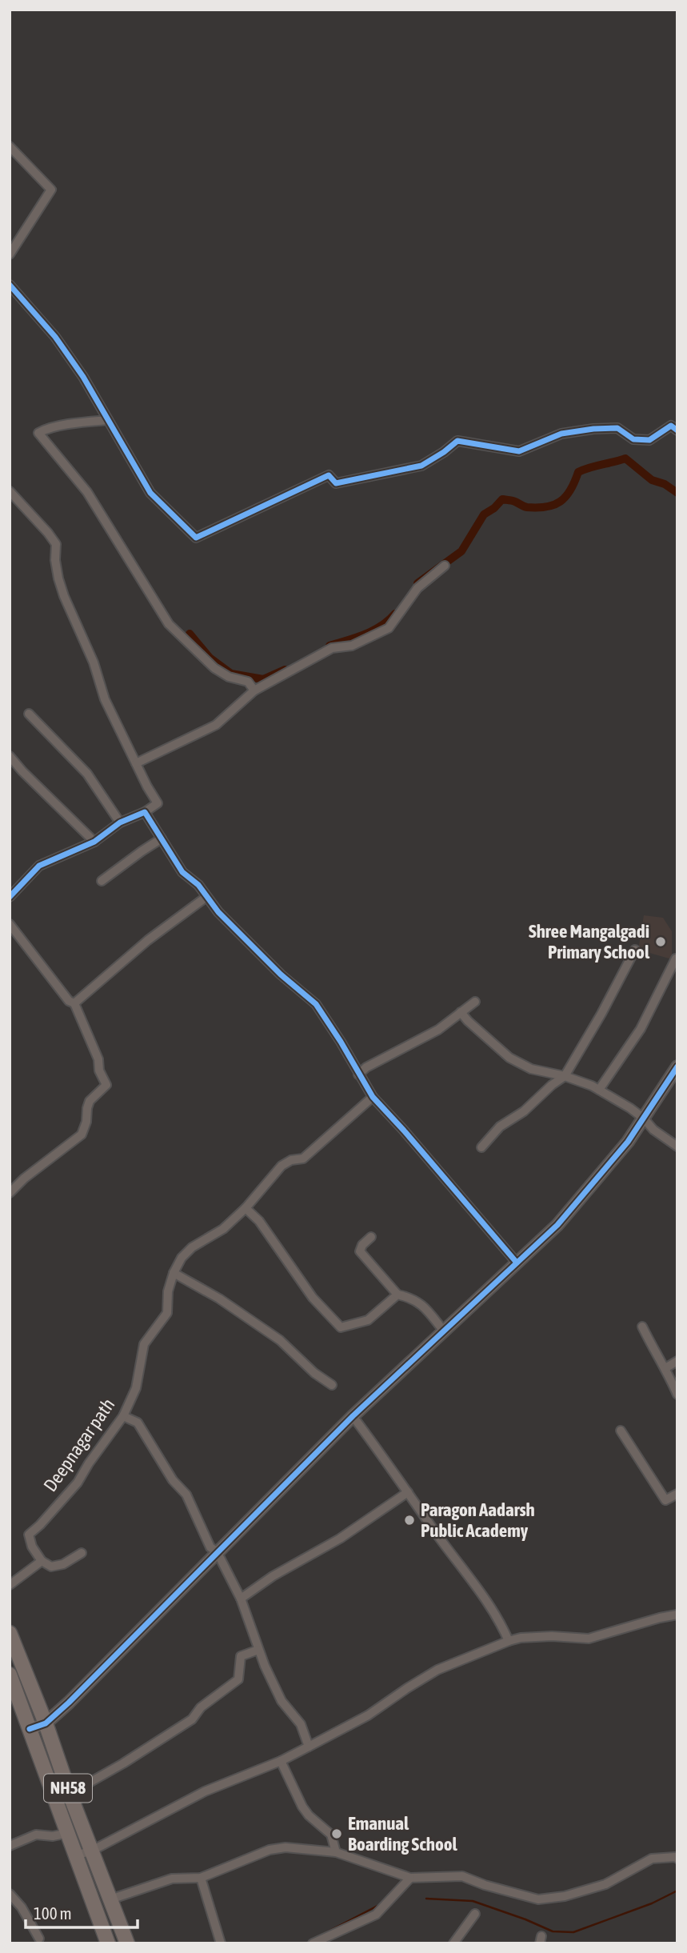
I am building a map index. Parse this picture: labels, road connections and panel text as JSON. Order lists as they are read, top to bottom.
{
  "streets": {
    "main road": ["NH58"],
    "street": ["Deepnagar path"]
  },
  "places": ["Shree Mangalgadi Primary School", "Paragon Aadarsh Public Academy", "Emanual Boarding School"],
  "scale_bar": "100 m"
}
